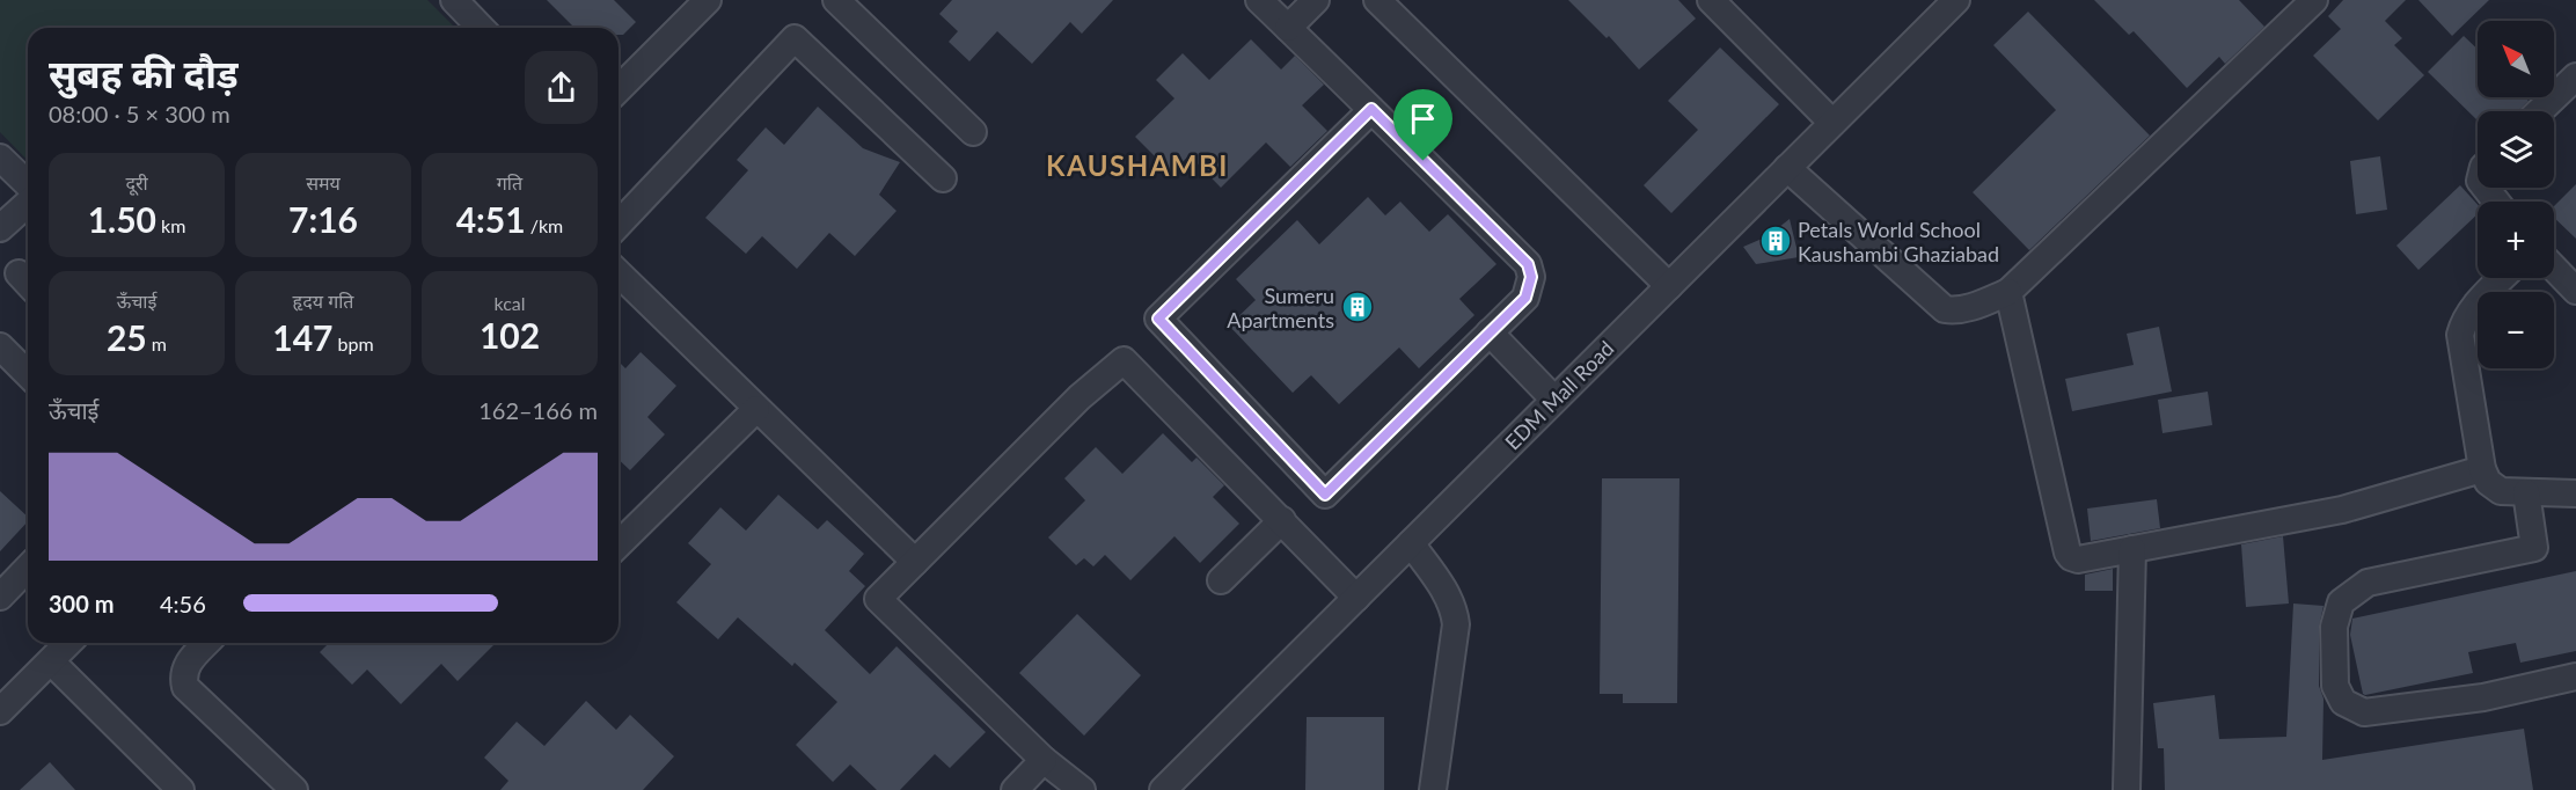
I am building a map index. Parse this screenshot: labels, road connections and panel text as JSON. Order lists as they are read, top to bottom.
{
  "streets": {
    "street": ["EDM Mall Road"]
  },
  "districts": ["KAUSHAMBI"],
  "places": {
    "building": ["Petals World School Kaushambi Ghaziabad", "Sumeru Apartments"]
  },
  "north": "top left",
  "page": {
    "map_buttons": ["+", "−"],
    "heading": ["सुबह की दौड़", "08:00 · 5 × 300 m"],
    "stats": [
      ["दूरी", "1.50 km"],
      ["समय", "7:16"],
      ["गति", "4:51 /km"],
      ["ऊँचाई", "25 m"],
      ["हृदय गति", "147 bpm"],
      ["kcal", "102"]
    ],
    "chart": ["ऊँचाई", "162–166 m"],
    "list": [
      {
        "name": "300 m",
        "note": "4:56"
      }
    ]
  }
}
